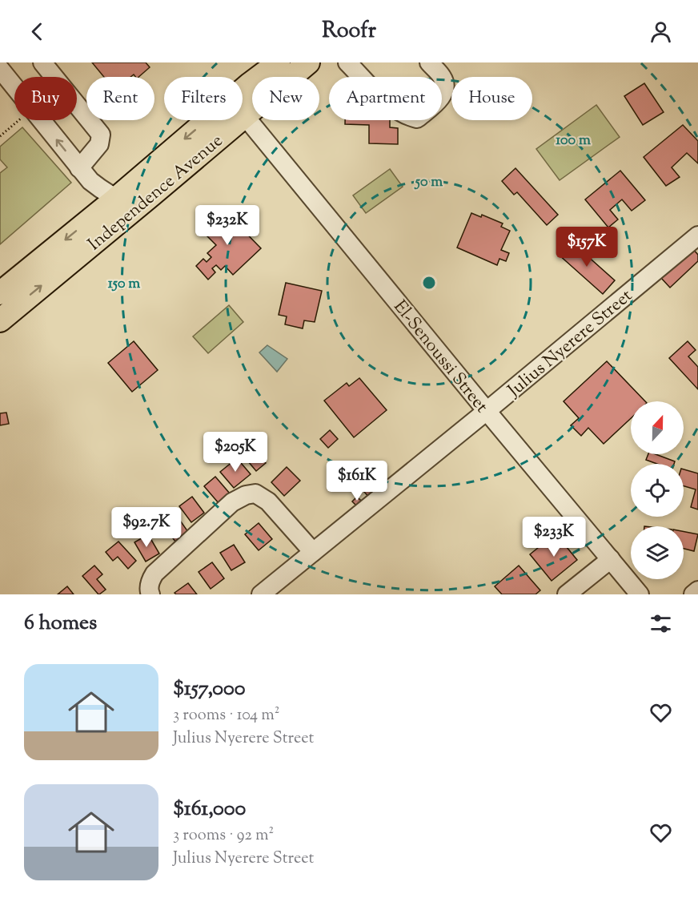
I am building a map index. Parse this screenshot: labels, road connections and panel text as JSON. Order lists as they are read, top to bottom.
{
  "streets": {
    "main road": ["Independence Avenue"],
    "street": ["Julius Nyerere Street", "El-Senoussi Street"]
  },
  "crossings": [
    ["Independence Avenue", "El-Senoussi Street"],
    ["Julius Nyerere Street", "El-Senoussi Street"]
  ],
  "north": "top",
  "page": {
    "header": "Roofr",
    "chip": [
      "Buy",
      "Rent",
      "Filters",
      "New",
      "Apartment",
      "House"
    ],
    "price": [
      "$232K",
      "$157K",
      "$205K",
      "$161K",
      "$92.7K",
      "$233K"
    ],
    "heading": "6 homes",
    "list": [
      {
        "name": "$157,000",
        "note": "3 rooms · 104 m² · Julius Nyerere Street"
      },
      {
        "name": "$161,000",
        "note": "3 rooms · 92 m² · Julius Nyerere Street"
      }
    ]
  },
  "rings": ["100 m", "50 m", "150 m"]
}
